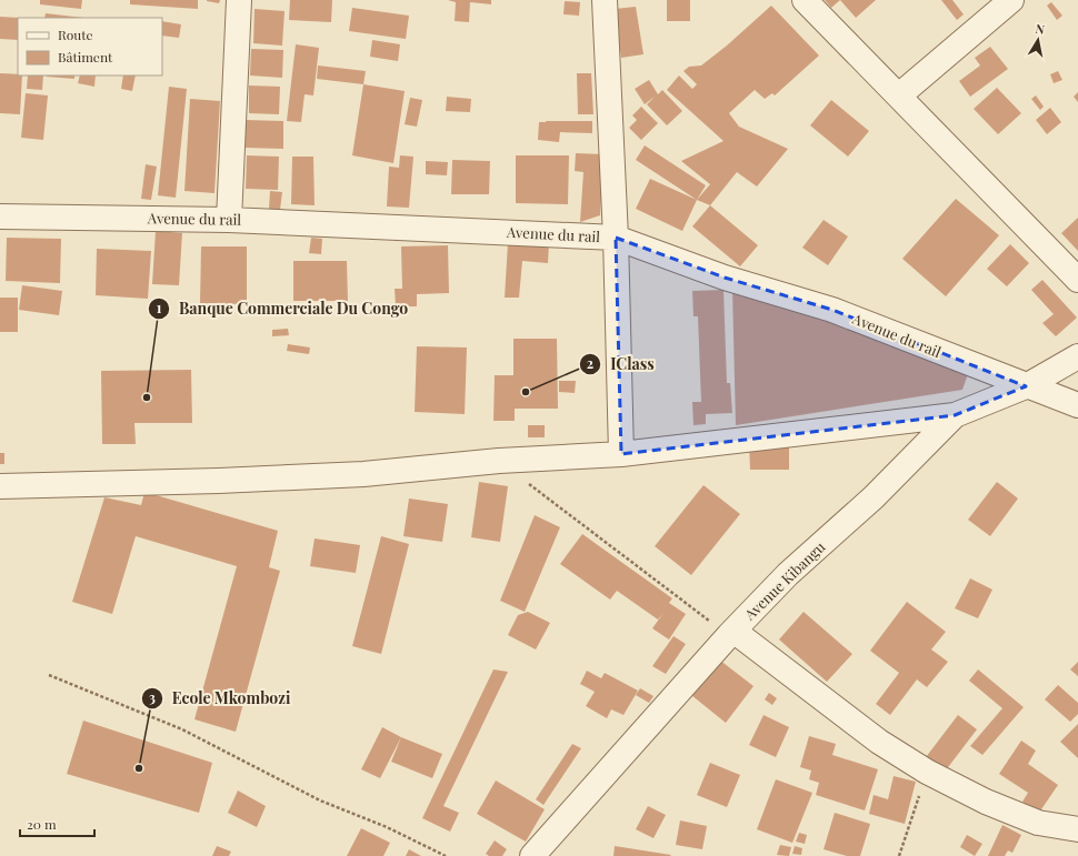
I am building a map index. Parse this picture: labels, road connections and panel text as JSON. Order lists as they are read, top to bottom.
{
  "streets": {
    "street": ["Avenue du rail", "Avenue Kibangu"]
  },
  "crossings": [
    ["Avenue du rail", "Avenue Kibangu"]
  ],
  "places": ["IClass", "Banque Commerciale Du Congo", "Ecole Mkombozi"],
  "legend": ["Route", "Bâtiment"],
  "scale_bar": "20 m",
  "north": "top"
}
